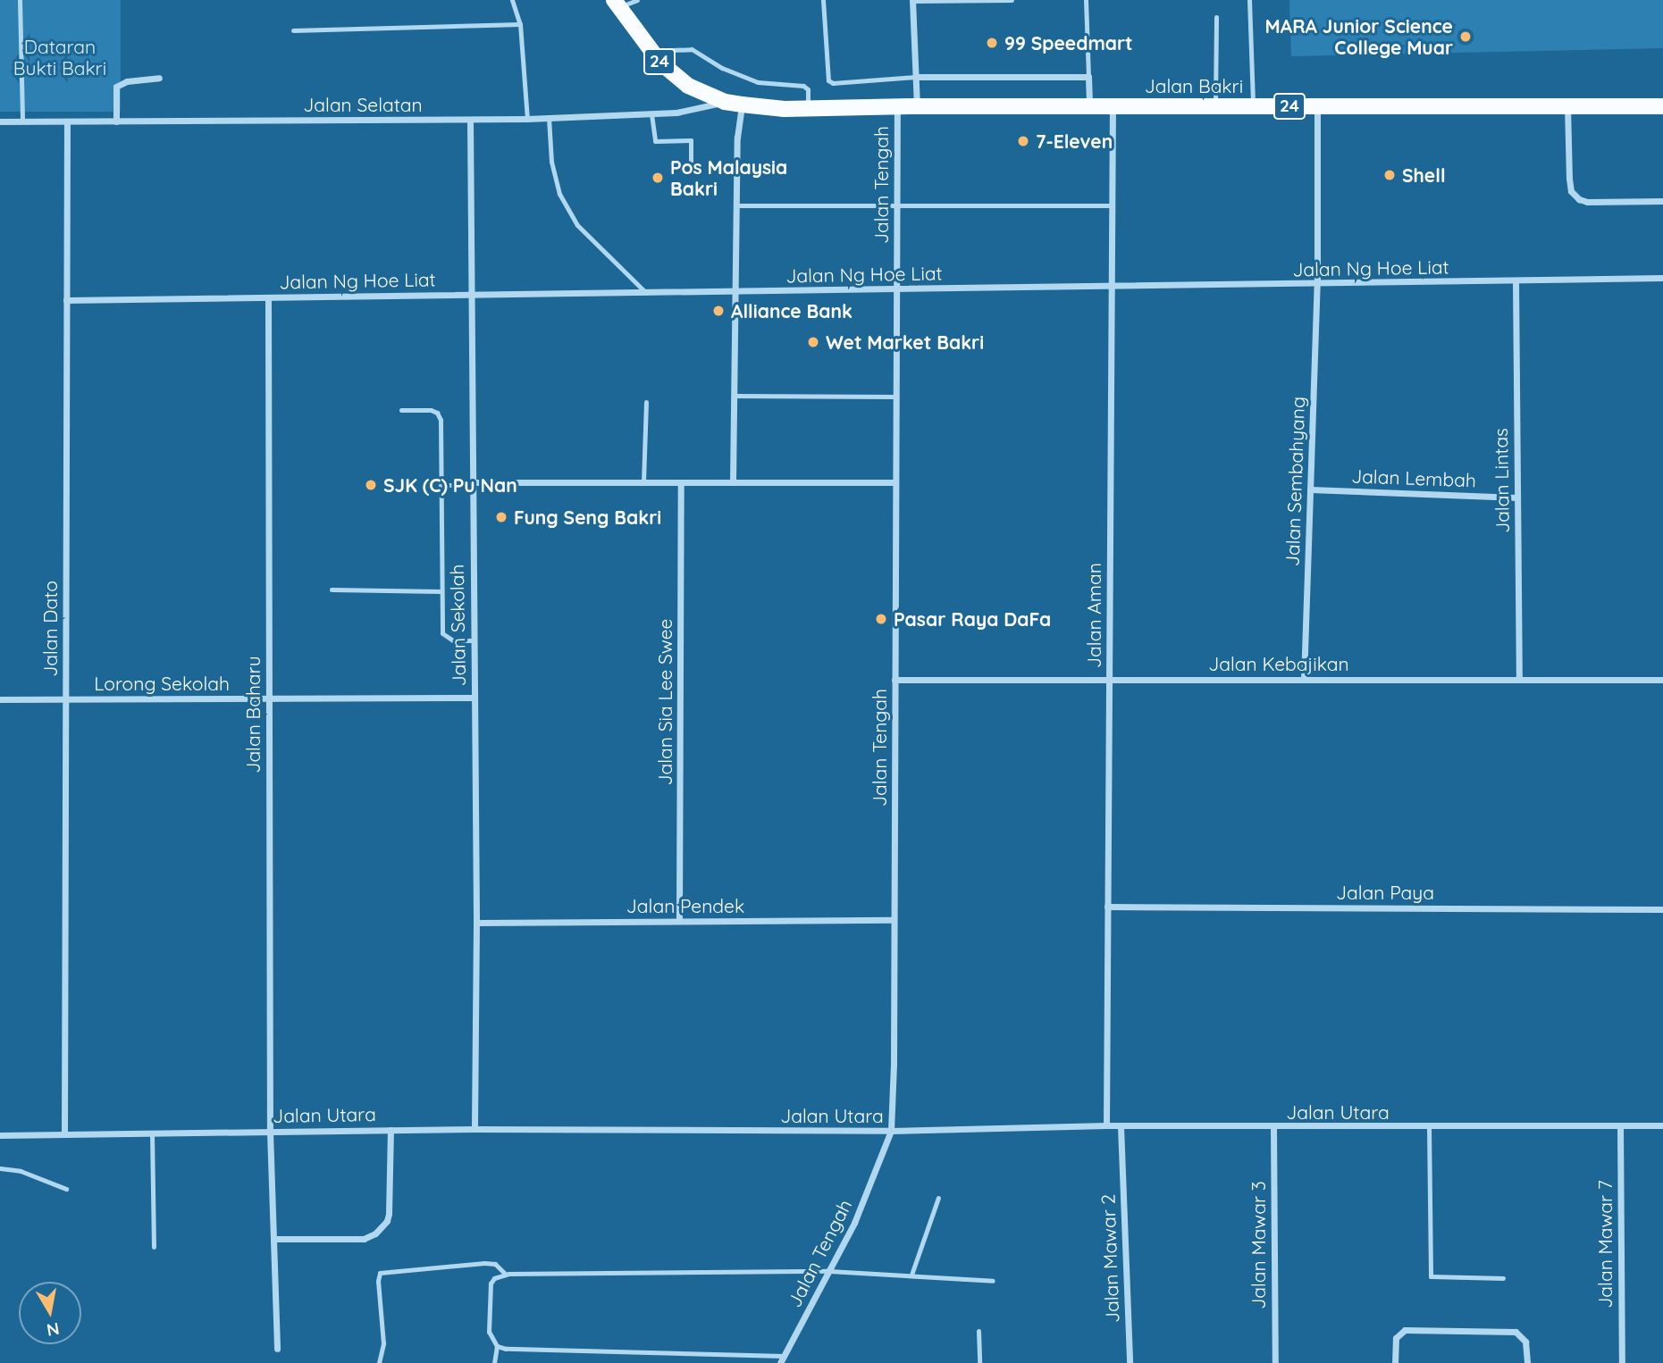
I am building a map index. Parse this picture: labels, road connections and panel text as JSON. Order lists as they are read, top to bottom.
{
  "streets": {
    "main road": ["24", "Jalan Bakri"],
    "street": [
      "Jalan Selatan",
      "Jalan Tengah",
      "Jalan Ng Hoe Liat",
      "Jalan Lembah",
      "Jalan Lintas",
      "Jalan Sembahyang",
      "Jalan Aman",
      "Jalan Sekolah",
      "Jalan Dato",
      "Jalan Kebajikan",
      "Lorong Sekolah",
      "Jalan Sia Lee Swee",
      "Jalan Baharu",
      "Jalan Paya",
      "Jalan Pendek",
      "Jalan Utara",
      "Jalan Mawar 7",
      "Jalan Mawar 3",
      "Jalan Mawar 2"
    ]
  },
  "crossings": [
    ["24", "Jalan Bakri"],
    ["24", "Jalan Selatan"],
    ["Jalan Bakri", "Jalan Selatan"],
    ["Jalan Bakri", "Jalan Tengah"],
    ["Jalan Bakri", "Jalan Sembahyang"],
    ["Jalan Bakri", "Jalan Aman"],
    ["Jalan Selatan", "Jalan Sekolah"],
    ["Jalan Selatan", "Jalan Dato"],
    ["Jalan Tengah", "Jalan Ng Hoe Liat"],
    ["Jalan Tengah", "Jalan Kebajikan"],
    ["Jalan Tengah", "Jalan Pendek"],
    ["Jalan Tengah", "Jalan Utara"],
    ["Jalan Ng Hoe Liat", "Jalan Lintas"],
    ["Jalan Ng Hoe Liat", "Jalan Sembahyang"],
    ["Jalan Ng Hoe Liat", "Jalan Aman"],
    ["Jalan Ng Hoe Liat", "Jalan Sekolah"],
    ["Jalan Ng Hoe Liat", "Jalan Dato"],
    ["Jalan Ng Hoe Liat", "Jalan Baharu"],
    ["Jalan Lembah", "Jalan Lintas"],
    ["Jalan Lembah", "Jalan Sembahyang"],
    ["Jalan Lintas", "Jalan Kebajikan"],
    ["Jalan Sembahyang", "Jalan Kebajikan"],
    ["Jalan Aman", "Jalan Kebajikan"],
    ["Jalan Aman", "Jalan Paya"],
    ["Jalan Aman", "Jalan Utara"],
    ["Jalan Sekolah", "Lorong Sekolah"],
    ["Jalan Sekolah", "Jalan Pendek"],
    ["Jalan Sekolah", "Jalan Utara"],
    ["Jalan Dato", "Lorong Sekolah"],
    ["Jalan Dato", "Jalan Utara"],
    ["Lorong Sekolah", "Jalan Baharu"],
    ["Jalan Sia Lee Swee", "Jalan Pendek"],
    ["Jalan Baharu", "Jalan Utara"],
    ["Jalan Utara", "Jalan Mawar 7"],
    ["Jalan Utara", "Jalan Mawar 3"],
    ["Jalan Utara", "Jalan Mawar 2"]
  ],
  "parks": ["Dataran Bukti Bakri"],
  "places": [
    "MARA Junior Science College Muar",
    "99 Speedmart",
    "7-Eleven",
    "Shell",
    "Pos Malaysia Bakri",
    "Alliance Bank",
    "Wet Market Bakri",
    "SJK (C) Pu Nan",
    "Fung Seng Bakri",
    "Pasar Raya DaFa"
  ],
  "north": "bottom"
}
